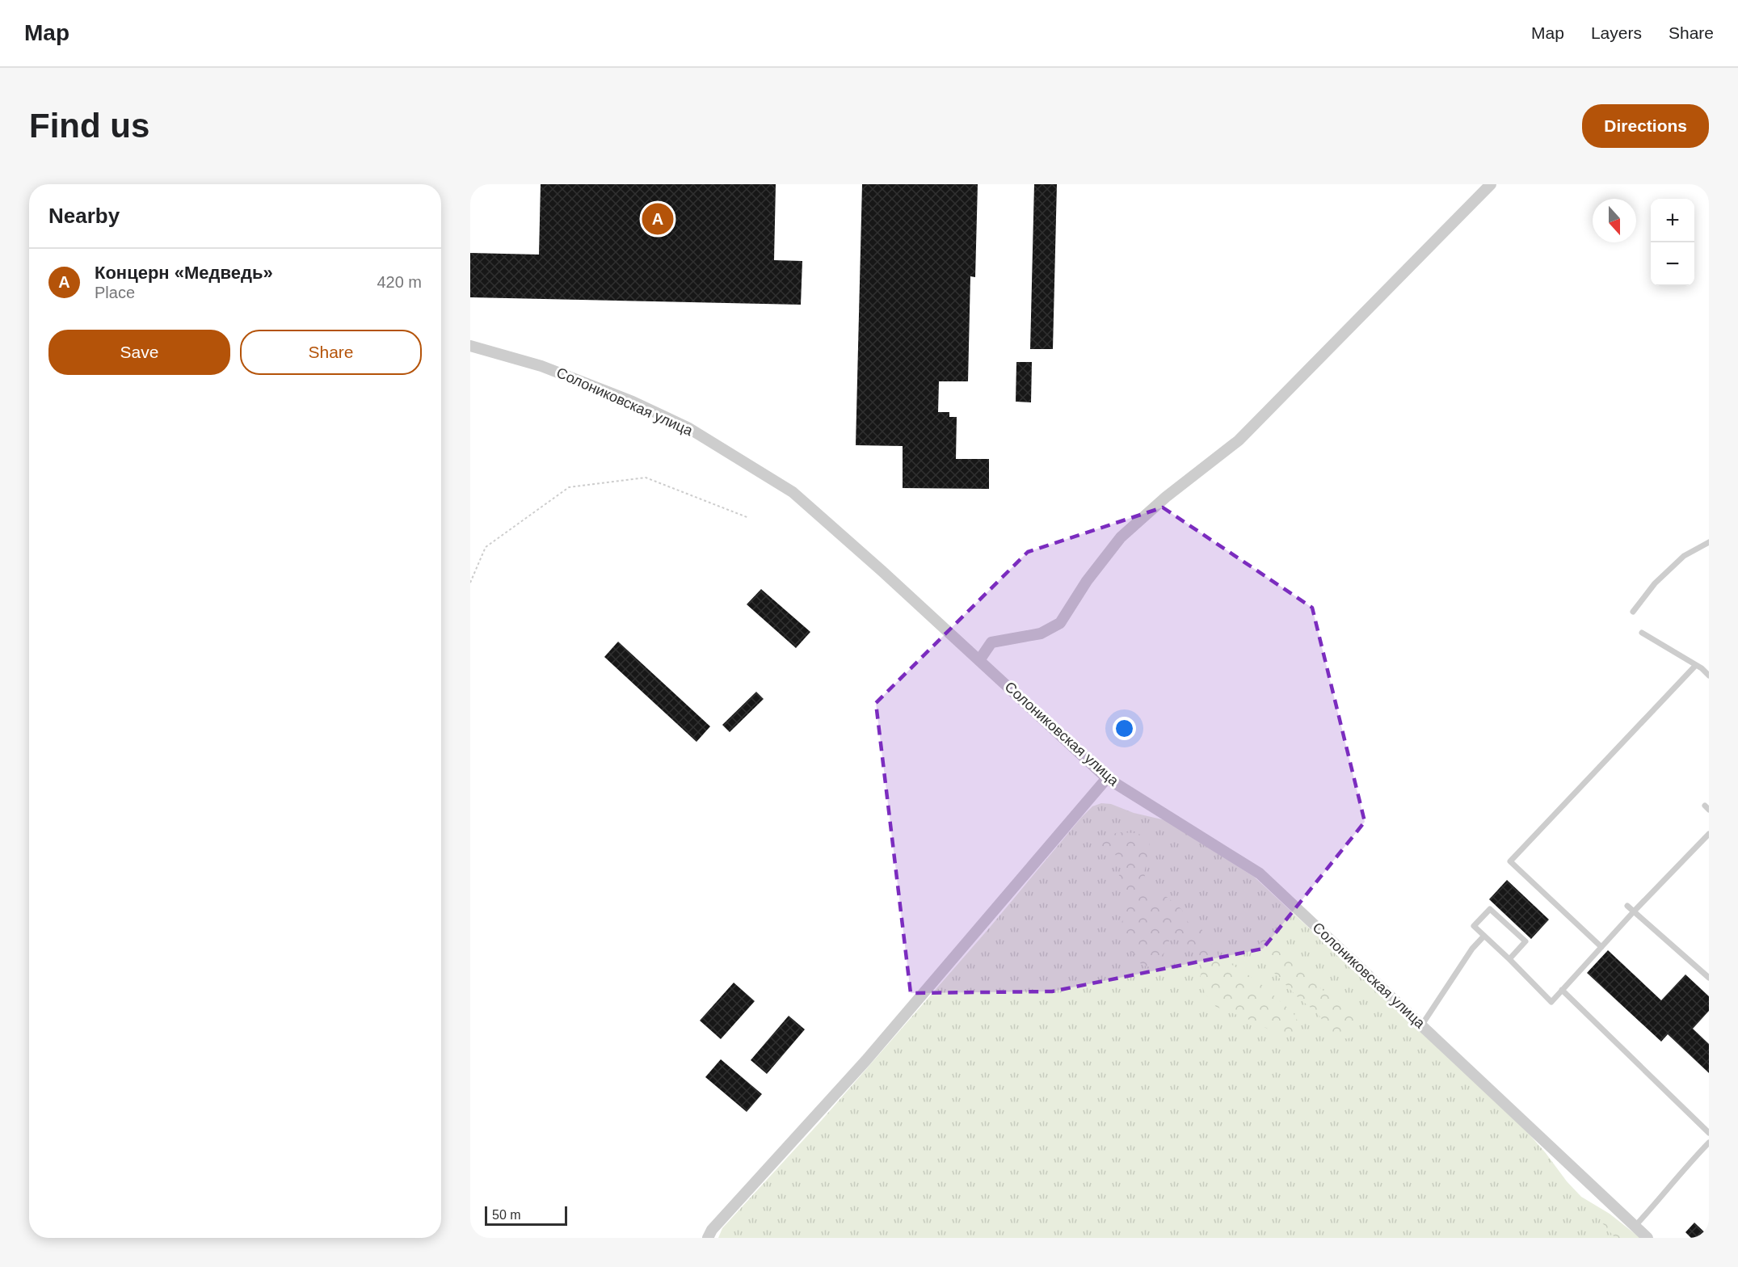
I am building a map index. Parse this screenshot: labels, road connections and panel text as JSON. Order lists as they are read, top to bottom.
{
  "streets": {
    "street": ["Солониковская улица"]
  },
  "scale_bar": "50 m",
  "north": "bottom",
  "page": {
    "header": "Map",
    "nav": ["Map", "Layers", "Share"],
    "buttons": [
      "Directions",
      ["Save", "Share"]
    ],
    "title": "Find us",
    "heading": "Nearby",
    "map_buttons": ["+", "−"],
    "pins": "A",
    "list": [
      {
        "mark": "A",
        "name": "Концерн «Медведь»",
        "note": "Place",
        "value": "420 m"
      }
    ],
    "scale": "50 m"
  }
}
